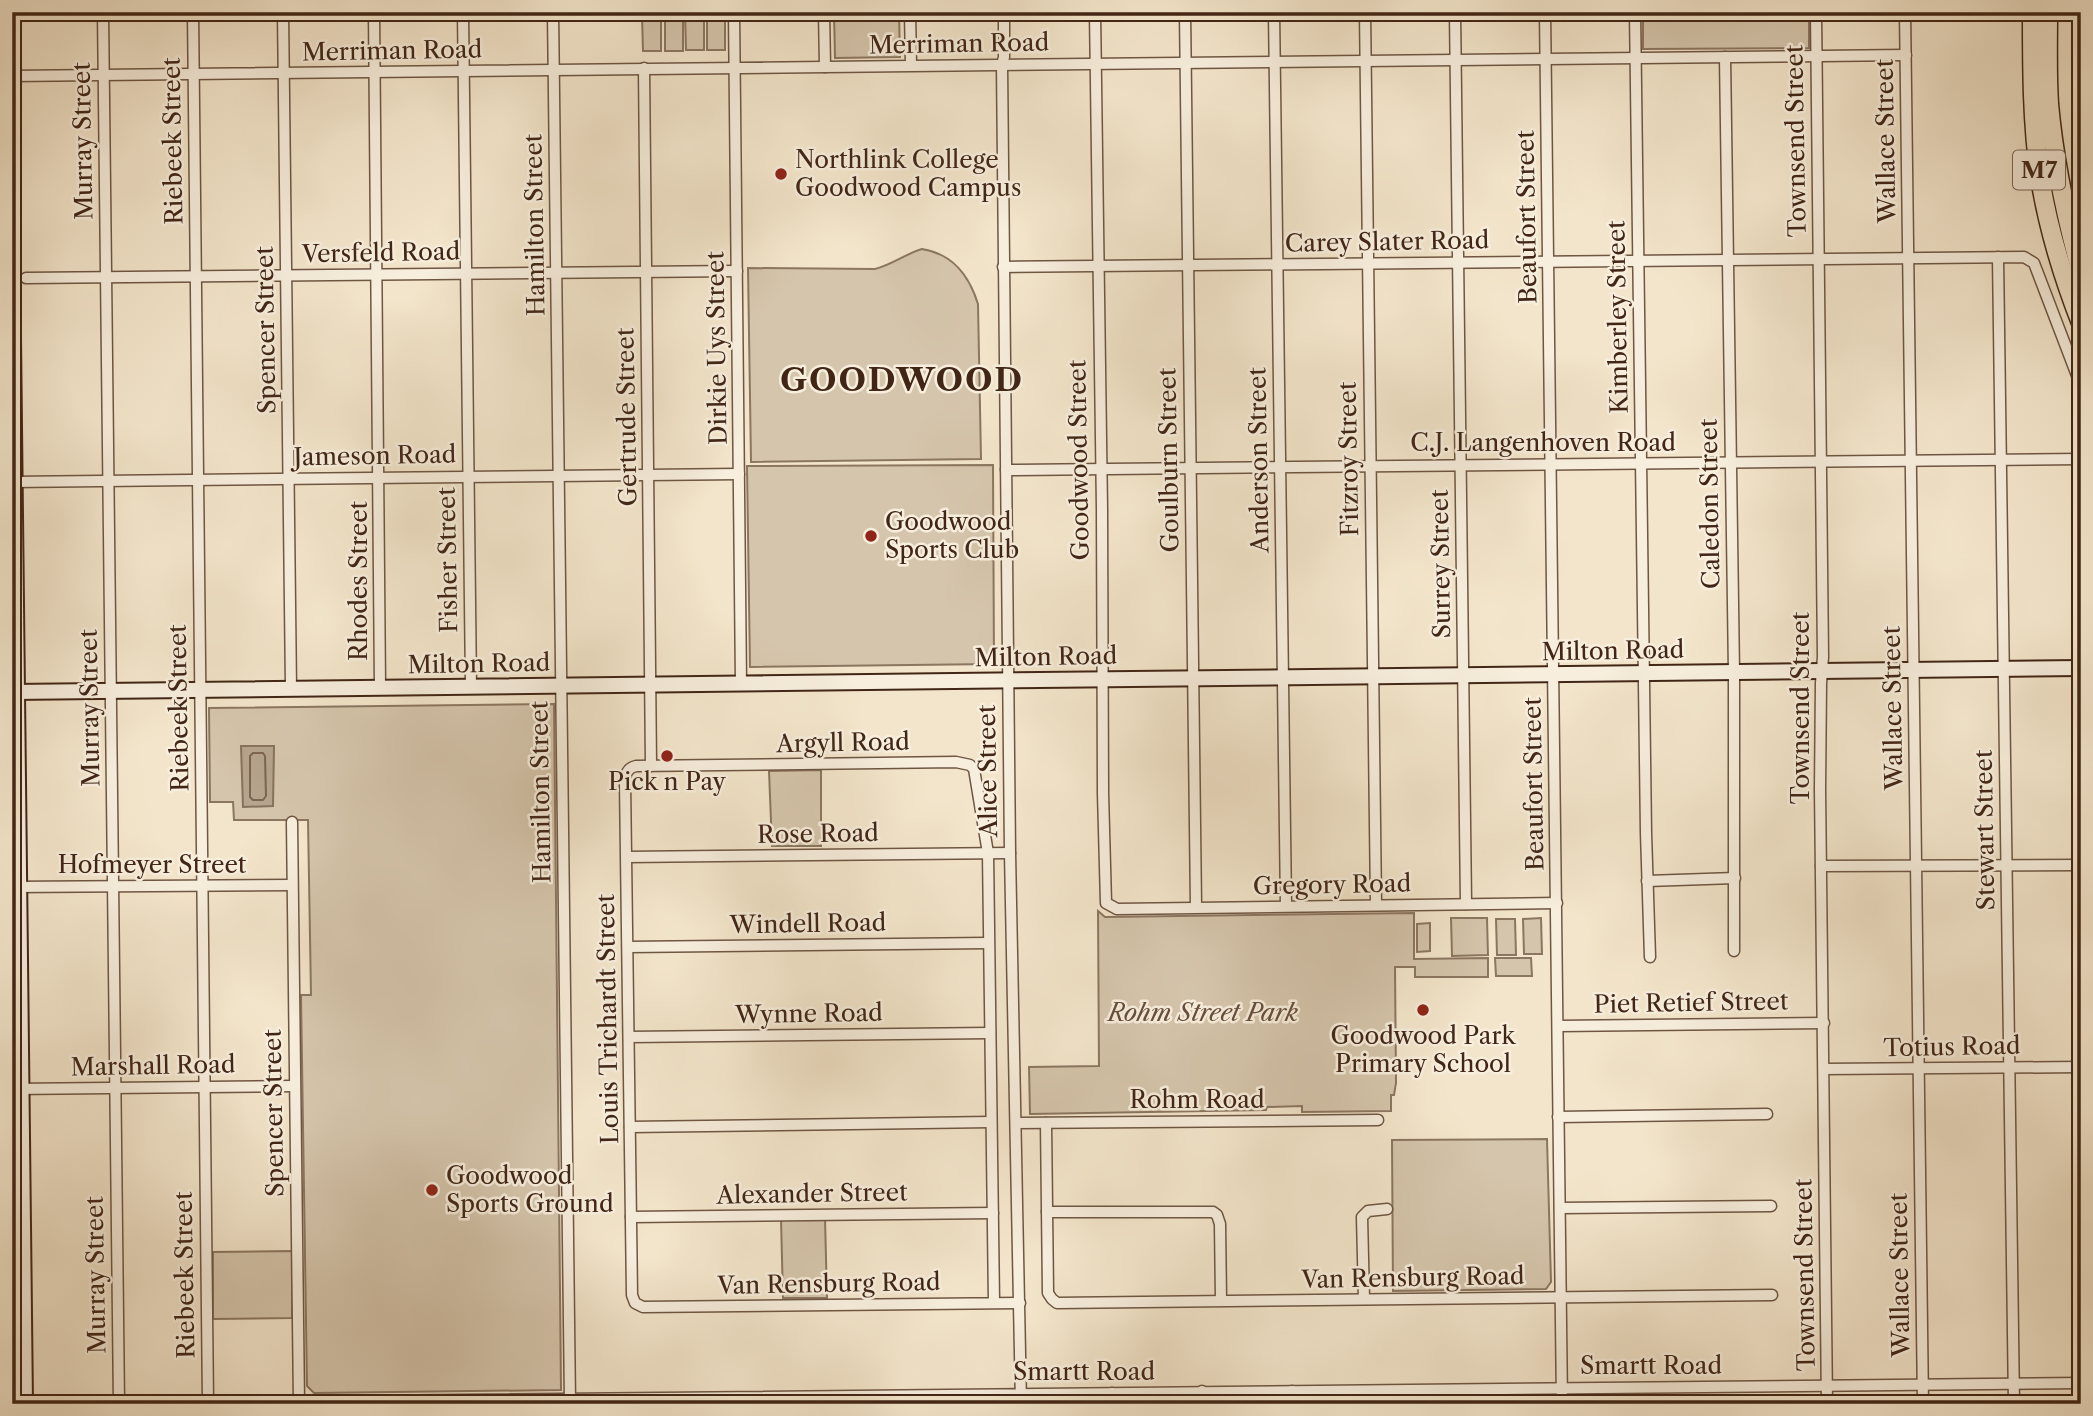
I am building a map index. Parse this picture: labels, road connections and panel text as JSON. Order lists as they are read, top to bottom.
{
  "streets": {
    "highway": ["M7"],
    "street": [
      "Merriman Road",
      "Murray Street",
      "Riebeek Street",
      "Townsend Street",
      "Wallace Street",
      "Beaufort Street",
      "Hamilton Street",
      "Carey Slater Road",
      "Versfeld Road",
      "Kimberley Street",
      "Spencer Street",
      "Dirkie Uys Street",
      "Gertrude Street",
      "C.J. Langenhoven Road",
      "Jameson Road",
      "Fitzroy Street",
      "Goodwood Street",
      "Goulburn Street",
      "Anderson Street",
      "Caledon Street",
      "Fisher Street",
      "Surrey Street",
      "Rhodes Street",
      "Milton Road",
      "Argyll Road",
      "Alice Street",
      "Stewart Street",
      "Rose Road",
      "Hofmeyer Street",
      "Gregory Road",
      "Windell Road",
      "Piet Retief Street",
      "Wynne Road",
      "Louis Trichardt Street",
      "Totius Road",
      "Marshall Road",
      "Rohm Road",
      "Alexander Street",
      "Van Rensburg Road",
      "Smartt Road"
    ]
  },
  "crossings": [
    ["Merriman Road", "Murray Street"],
    ["Merriman Road", "Riebeek Street"],
    ["Merriman Road", "Townsend Street"],
    ["Merriman Road", "Wallace Street"],
    ["Merriman Road", "Beaufort Street"],
    ["Merriman Road", "Hamilton Street"],
    ["Merriman Road", "Kimberley Street"],
    ["Merriman Road", "Spencer Street"],
    ["Merriman Road", "Dirkie Uys Street"],
    ["Merriman Road", "Gertrude Street"],
    ["Merriman Road", "Fitzroy Street"],
    ["Merriman Road", "Goodwood Street"],
    ["Merriman Road", "Goulburn Street"],
    ["Merriman Road", "Anderson Street"],
    ["Merriman Road", "Caledon Street"],
    ["Merriman Road", "Fisher Street"],
    ["Merriman Road", "Surrey Street"],
    ["Merriman Road", "Rhodes Street"],
    ["Merriman Road", "Alice Street"],
    ["Murray Street", "Versfeld Road"],
    ["Murray Street", "Jameson Road"],
    ["Murray Street", "Milton Road"],
    ["Murray Street", "Hofmeyer Street"],
    ["Murray Street", "Marshall Road"],
    ["Murray Street", "Smartt Road"],
    ["Riebeek Street", "Versfeld Road"],
    ["Riebeek Street", "Jameson Road"],
    ["Riebeek Street", "Milton Road"],
    ["Riebeek Street", "Hofmeyer Street"],
    ["Riebeek Street", "Marshall Road"],
    ["Riebeek Street", "Smartt Road"],
    ["Townsend Street", "Carey Slater Road"],
    ["Townsend Street", "C.J. Langenhoven Road"],
    ["Townsend Street", "Milton Road"],
    ["Townsend Street", "Piet Retief Street"],
    ["Townsend Street", "Totius Road"],
    ["Townsend Street", "Smartt Road"],
    ["Wallace Street", "Carey Slater Road"],
    ["Wallace Street", "C.J. Langenhoven Road"],
    ["Wallace Street", "Milton Road"],
    ["Wallace Street", "Totius Road"],
    ["Wallace Street", "Smartt Road"],
    ["Beaufort Street", "Carey Slater Road"],
    ["Beaufort Street", "C.J. Langenhoven Road"],
    ["Beaufort Street", "Milton Road"],
    ["Beaufort Street", "Gregory Road"],
    ["Beaufort Street", "Piet Retief Street"],
    ["Beaufort Street", "Van Rensburg Road"],
    ["Beaufort Street", "Smartt Road"],
    ["Hamilton Street", "Versfeld Road"],
    ["Hamilton Street", "Jameson Road"],
    ["Hamilton Street", "Milton Road"],
    ["Hamilton Street", "Smartt Road"],
    ["Carey Slater Road", "Kimberley Street"],
    ["Carey Slater Road", "Fitzroy Street"],
    ["Carey Slater Road", "Goodwood Street"],
    ["Carey Slater Road", "Goulburn Street"],
    ["Carey Slater Road", "Anderson Street"],
    ["Carey Slater Road", "Caledon Street"],
    ["Carey Slater Road", "Surrey Street"],
    ["Carey Slater Road", "Alice Street"],
    ["Carey Slater Road", "Stewart Street"],
    ["Versfeld Road", "Spencer Street"],
    ["Versfeld Road", "Dirkie Uys Street"],
    ["Versfeld Road", "Gertrude Street"],
    ["Versfeld Road", "Fisher Street"],
    ["Versfeld Road", "Rhodes Street"],
    ["Kimberley Street", "C.J. Langenhoven Road"],
    ["Kimberley Street", "Milton Road"],
    ["Spencer Street", "Jameson Road"],
    ["Spencer Street", "Milton Road"],
    ["Spencer Street", "Hofmeyer Street"],
    ["Spencer Street", "Marshall Road"],
    ["Spencer Street", "Smartt Road"],
    ["Dirkie Uys Street", "Jameson Road"],
    ["Dirkie Uys Street", "Milton Road"],
    ["Gertrude Street", "Jameson Road"],
    ["Gertrude Street", "Milton Road"],
    ["Gertrude Street", "Argyll Road"],
    ["C.J. Langenhoven Road", "Fitzroy Street"],
    ["C.J. Langenhoven Road", "Goodwood Street"],
    ["C.J. Langenhoven Road", "Goulburn Street"],
    ["C.J. Langenhoven Road", "Anderson Street"],
    ["C.J. Langenhoven Road", "Caledon Street"],
    ["C.J. Langenhoven Road", "Surrey Street"],
    ["C.J. Langenhoven Road", "Alice Street"],
    ["C.J. Langenhoven Road", "Stewart Street"],
    ["Jameson Road", "Fisher Street"],
    ["Jameson Road", "Rhodes Street"],
    ["Fitzroy Street", "Milton Road"],
    ["Fitzroy Street", "Gregory Road"],
    ["Goodwood Street", "Milton Road"],
    ["Goodwood Street", "Gregory Road"],
    ["Goulburn Street", "Milton Road"],
    ["Goulburn Street", "Gregory Road"],
    ["Anderson Street", "Milton Road"],
    ["Anderson Street", "Gregory Road"],
    ["Caledon Street", "Milton Road"],
    ["Fisher Street", "Milton Road"],
    ["Surrey Street", "Milton Road"],
    ["Surrey Street", "Gregory Road"],
    ["Rhodes Street", "Milton Road"],
    ["Milton Road", "Alice Street"],
    ["Milton Road", "Stewart Street"],
    ["Argyll Road", "Alice Street"],
    ["Argyll Road", "Rose Road"],
    ["Argyll Road", "Louis Trichardt Street"],
    ["Alice Street", "Rose Road"],
    ["Alice Street", "Windell Road"],
    ["Alice Street", "Wynne Road"],
    ["Alice Street", "Rohm Road"],
    ["Alice Street", "Alexander Street"],
    ["Alice Street", "Van Rensburg Road"],
    ["Alice Street", "Smartt Road"],
    ["Stewart Street", "Totius Road"],
    ["Stewart Street", "Smartt Road"],
    ["Rose Road", "Louis Trichardt Street"],
    ["Windell Road", "Louis Trichardt Street"],
    ["Wynne Road", "Louis Trichardt Street"],
    ["Louis Trichardt Street", "Alexander Street"],
    ["Louis Trichardt Street", "Van Rensburg Road"]
  ],
  "districts": ["GOODWOOD"],
  "parks": ["Rohm Street Park"],
  "places": [
    "Northlink College Goodwood Campus",
    "Goodwood Sports Club",
    "Pick n Pay",
    "Goodwood Park Primary School",
    "Goodwood Sports Ground"
  ]
}
